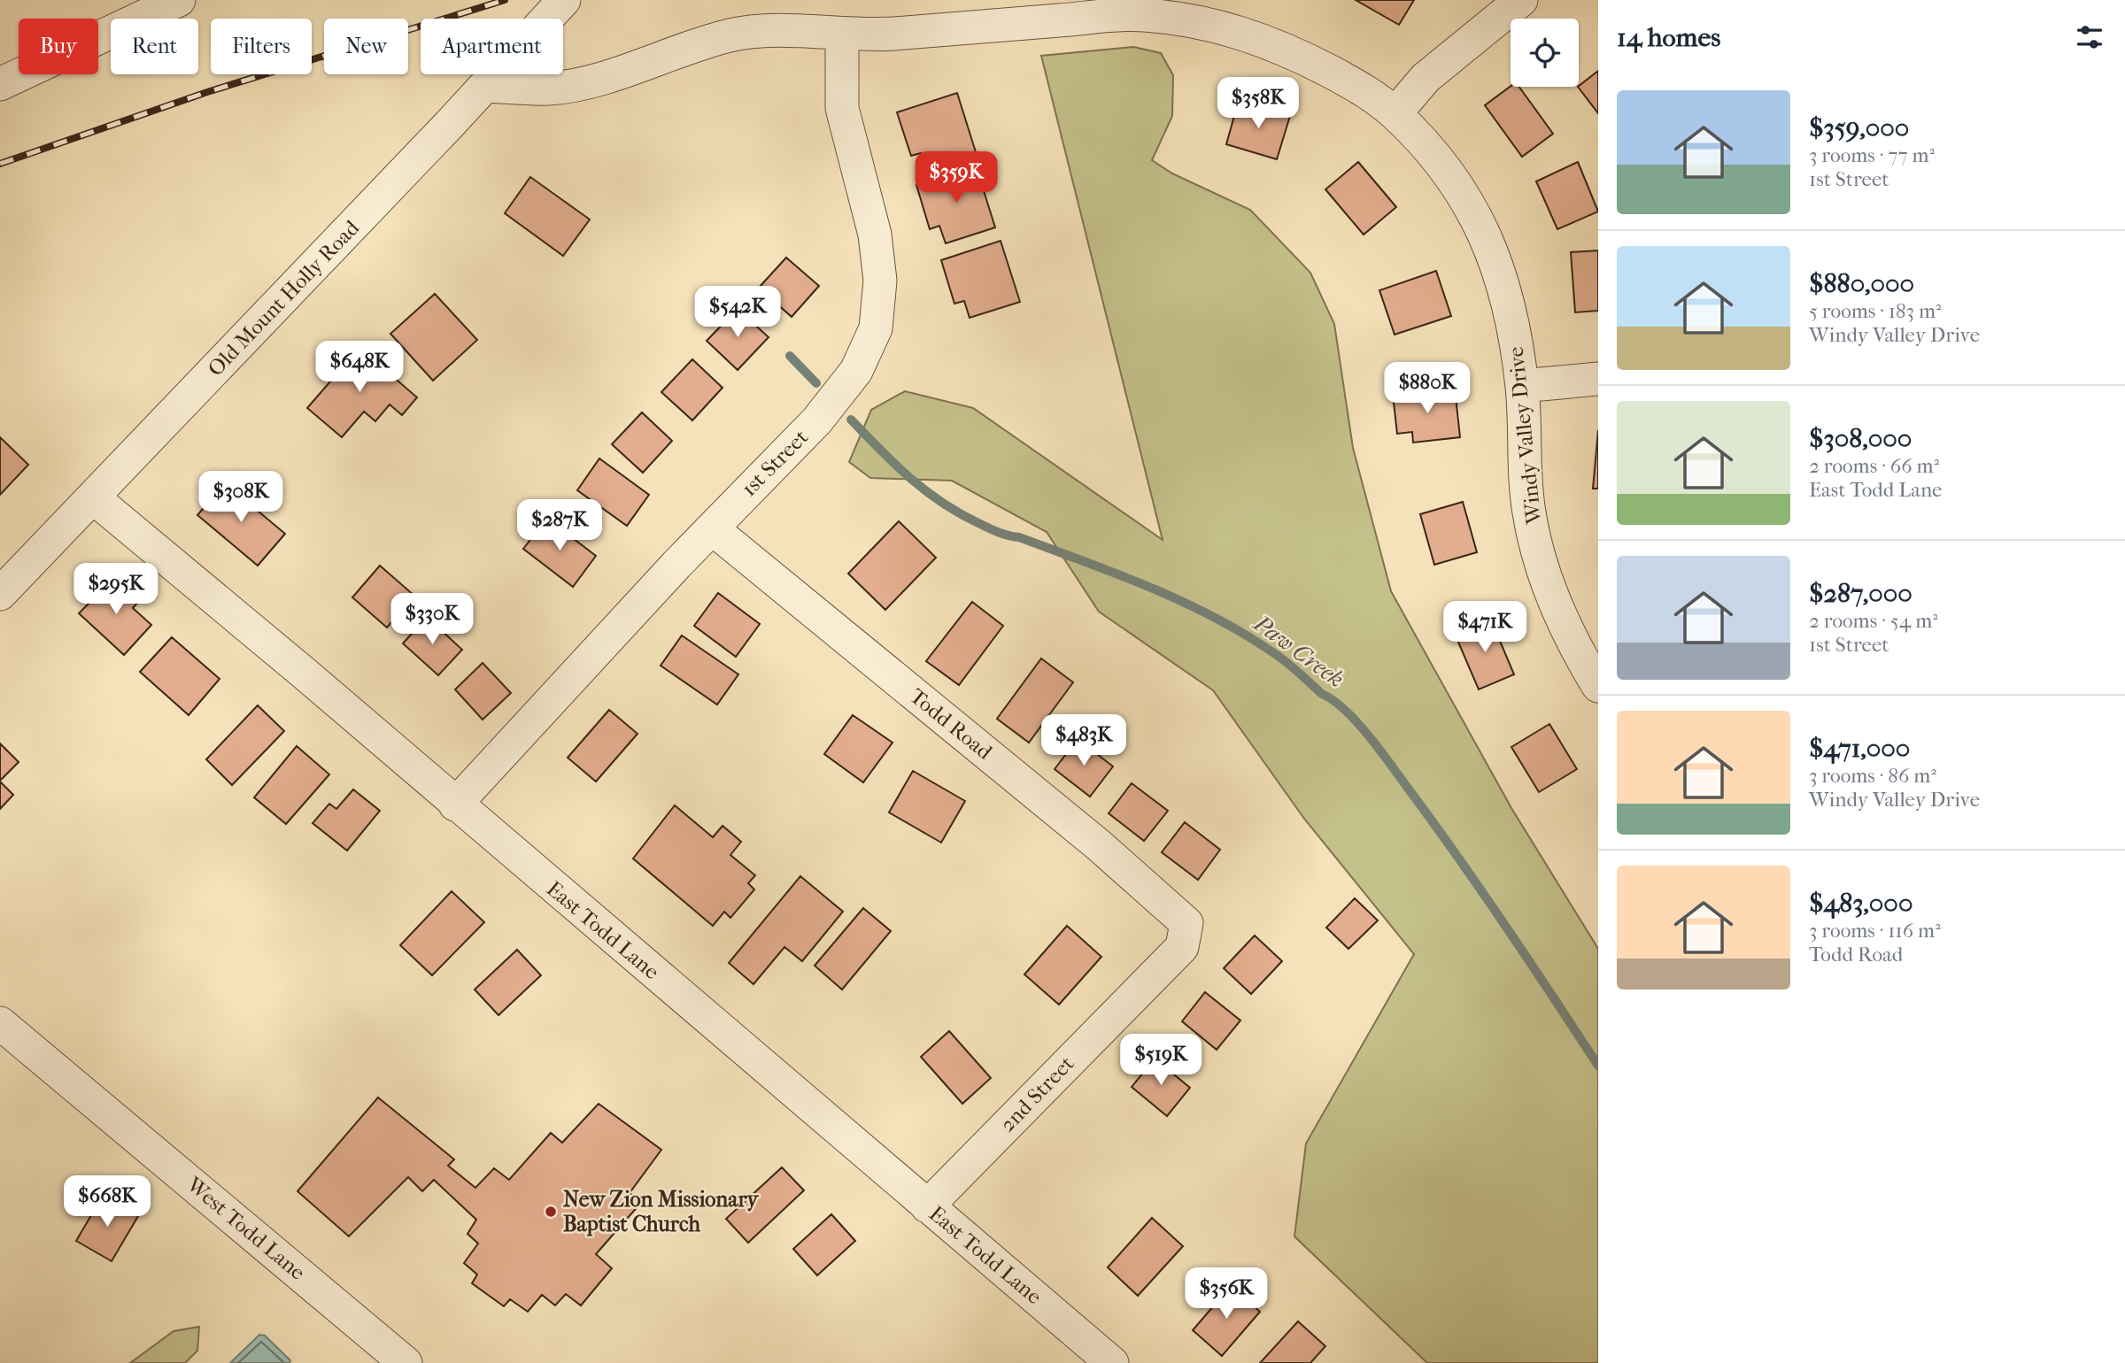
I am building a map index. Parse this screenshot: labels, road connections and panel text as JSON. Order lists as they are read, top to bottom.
{
  "streets": {
    "street": [
      "Old Mount Holly Road",
      "Windy Valley Drive",
      "1st Street",
      "Todd Road",
      "East Todd Lane",
      "2nd Street",
      "West Todd Lane"
    ]
  },
  "crossings": [
    ["Old Mount Holly Road", "Windy Valley Drive"],
    ["Old Mount Holly Road", "East Todd Lane"],
    ["Windy Valley Drive", "1st Street"],
    ["1st Street", "Todd Road"],
    ["1st Street", "East Todd Lane"],
    ["Todd Road", "2nd Street"],
    ["East Todd Lane", "2nd Street"]
  ],
  "water": ["Paw Creek"],
  "places": ["New Zion Missionary Baptist Church"],
  "page": {
    "heading": "14 homes",
    "chip": [
      "Buy",
      "Rent",
      "Filters",
      "New",
      "Apartment"
    ],
    "list": [
      {
        "name": "$359,000",
        "note": "3 rooms · 77 m² · 1st Street"
      },
      {
        "name": "$880,000",
        "note": "5 rooms · 183 m² · Windy Valley Drive"
      },
      {
        "name": "$308,000",
        "note": "2 rooms · 66 m² · East Todd Lane"
      },
      {
        "name": "$287,000",
        "note": "2 rooms · 54 m² · 1st Street"
      },
      {
        "name": "$471,000",
        "note": "3 rooms · 86 m² · Windy Valley Drive"
      },
      {
        "name": "$483,000",
        "note": "3 rooms · 116 m² · Todd Road"
      }
    ],
    "price": [
      "$358K",
      "$359K",
      "$542K",
      "$648K",
      "$880K",
      "$308K",
      "$287K",
      "$295K",
      "$330K",
      "$471K",
      "$483K",
      "$519K",
      "$668K",
      "$356K"
    ]
  }
}
